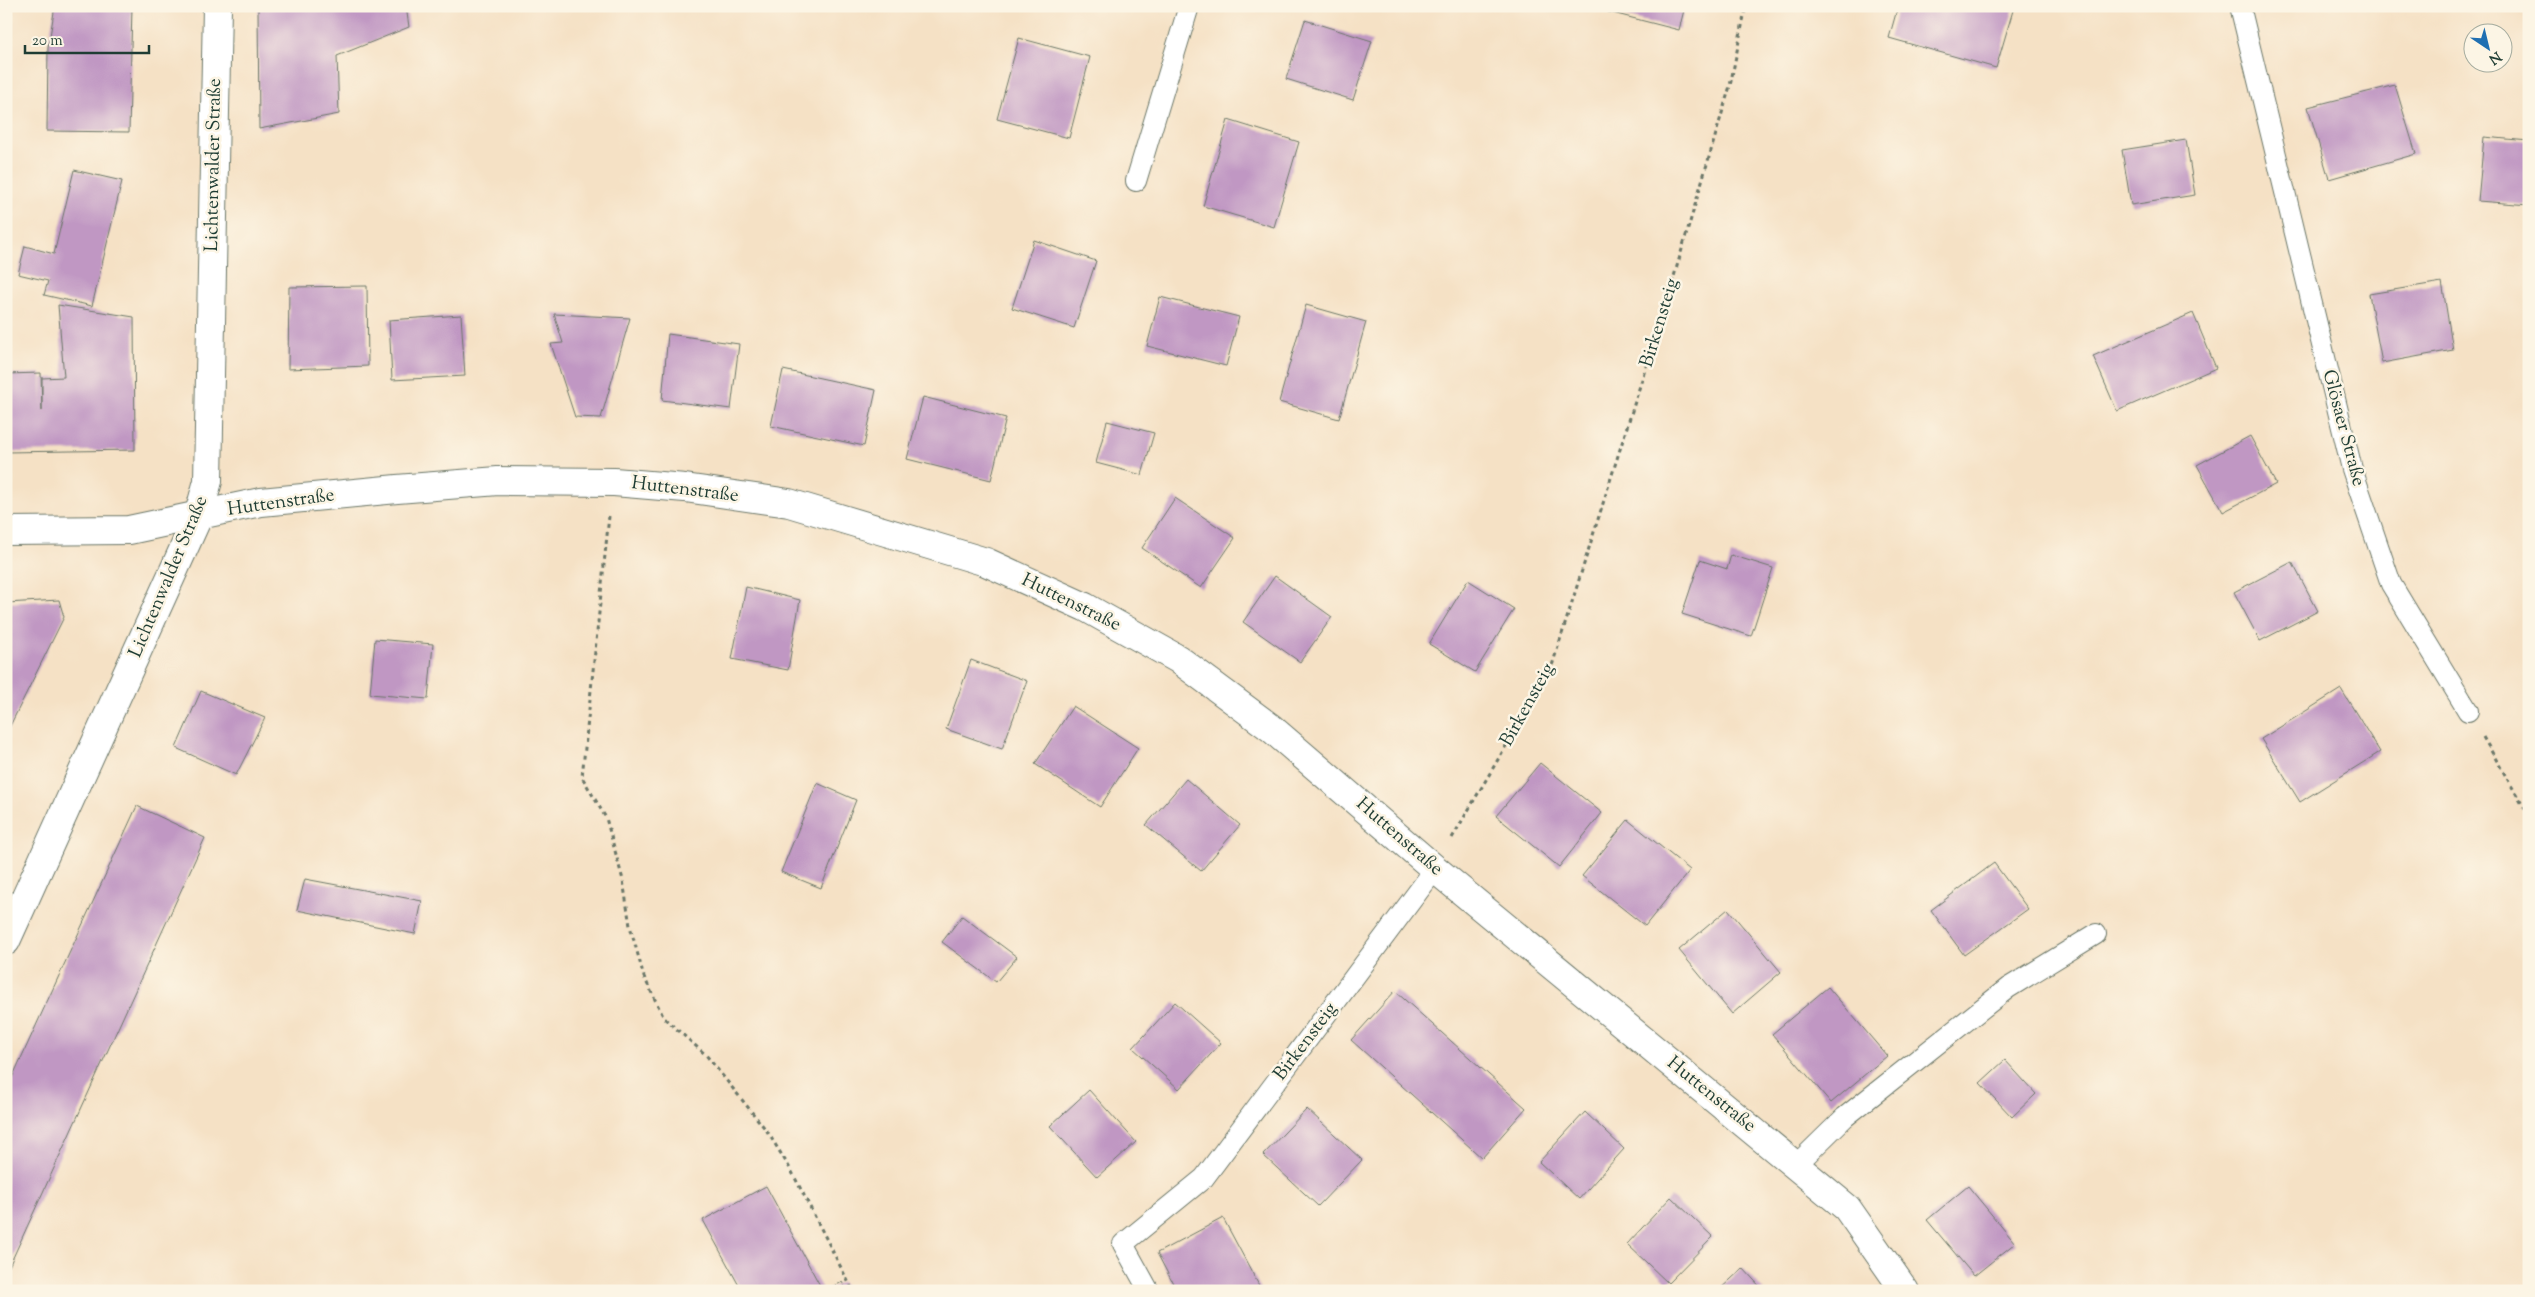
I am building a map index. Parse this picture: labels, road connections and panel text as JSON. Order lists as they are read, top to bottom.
{
  "streets": {
    "street": ["Lichtenwalder Straße", "Huttenstraße"],
    "lane": ["Birkensteig", "Glösaer Straße"]
  },
  "crossings": [
    ["Lichtenwalder Straße", "Huttenstraße"],
    ["Birkensteig", "Huttenstraße"]
  ],
  "scale_bar": "20 m",
  "north": "bottom right"
}
